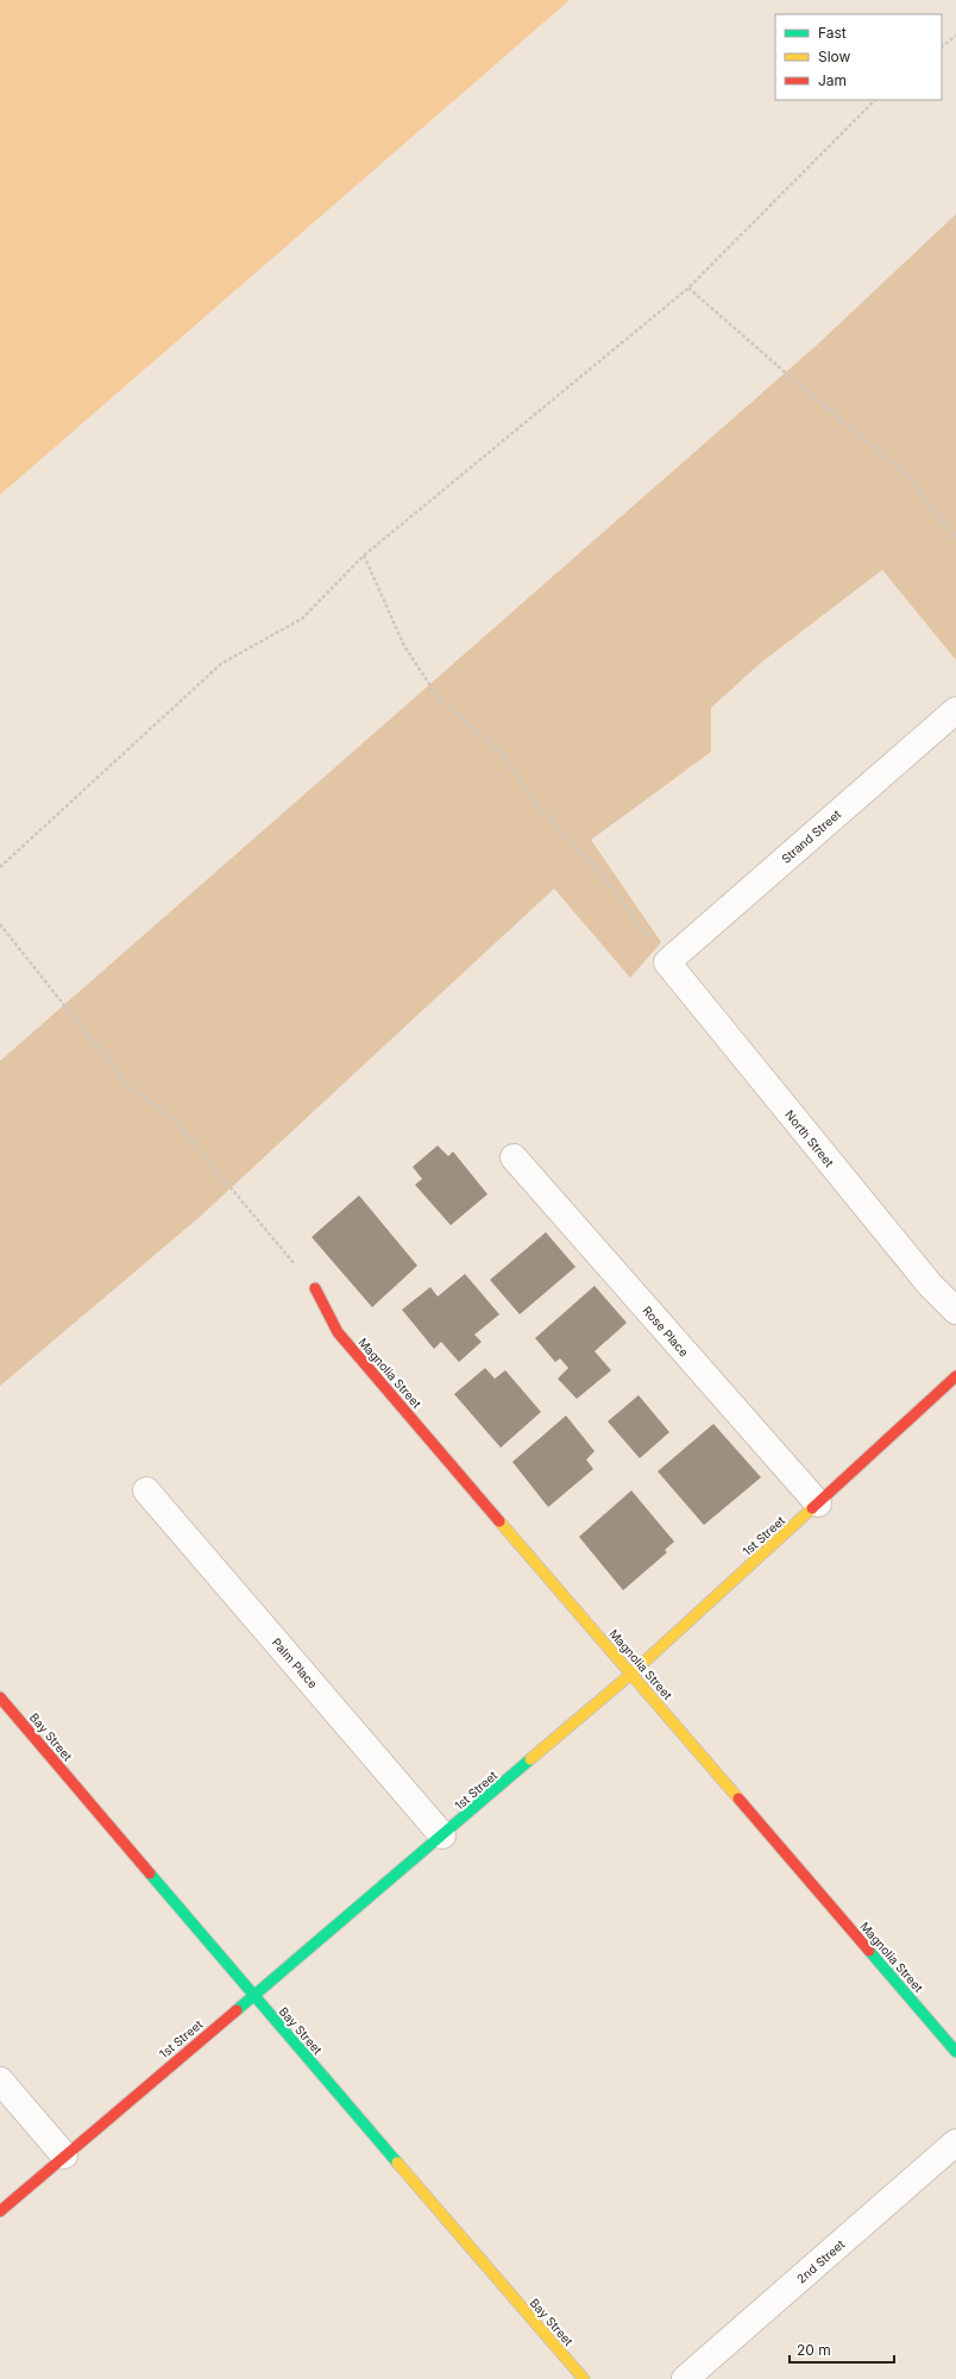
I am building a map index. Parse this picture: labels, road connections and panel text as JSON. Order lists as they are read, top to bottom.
{
  "streets": {
    "street": [
      "Strand Street",
      "North Street",
      "Rose Place",
      "Magnolia Street",
      "1st Street",
      "Palm Place",
      "Bay Street",
      "2nd Street"
    ]
  },
  "crossings": [
    ["Strand Street", "North Street"],
    ["Rose Place", "1st Street"],
    ["Magnolia Street", "1st Street"],
    ["1st Street", "Palm Place"],
    ["1st Street", "Bay Street"]
  ],
  "legend": ["Fast", "Slow", "Jam"],
  "scale_bar": "20 m"
}
